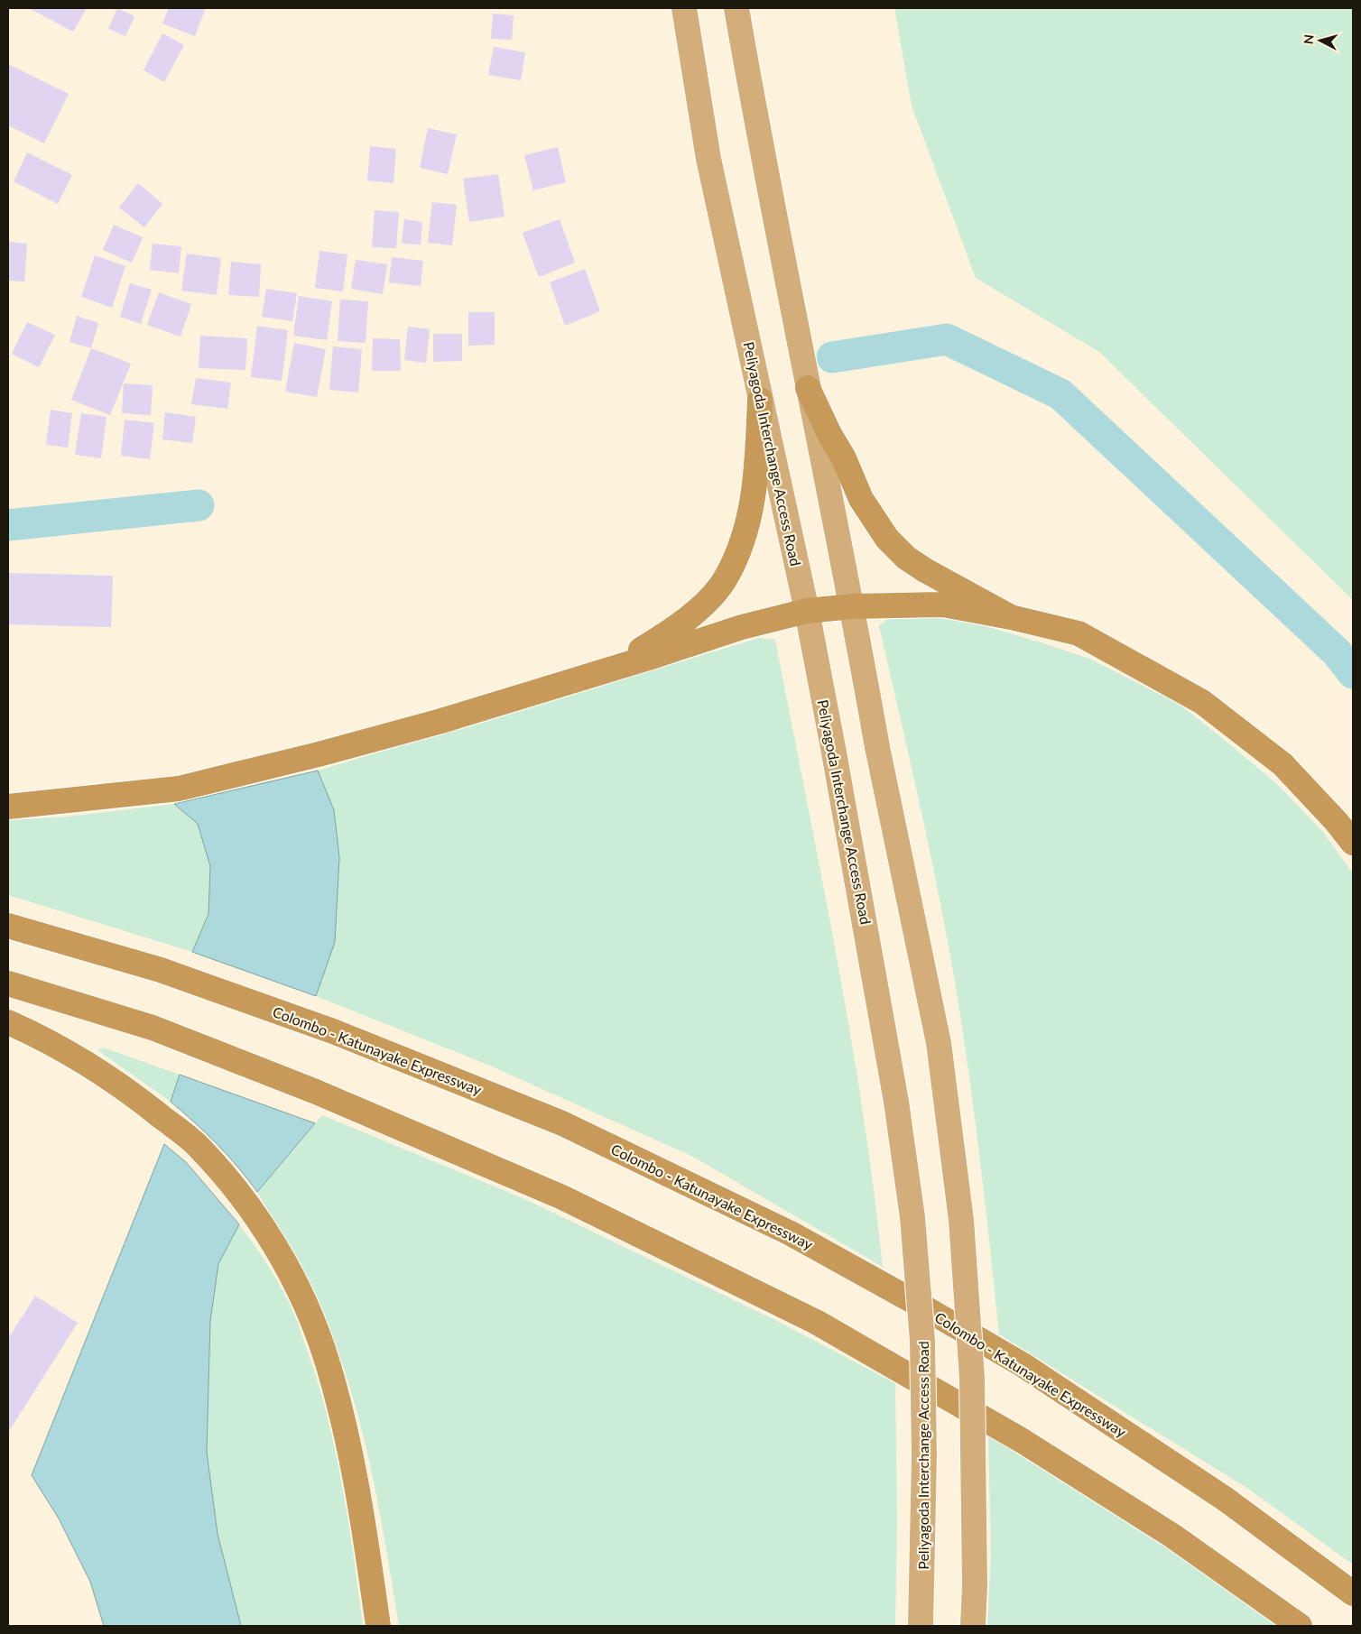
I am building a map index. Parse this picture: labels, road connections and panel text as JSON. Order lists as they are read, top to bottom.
{
  "streets": {
    "highway": ["Peliyagoda Interchange Access Road", "Colombo - Katunayake Expressway"]
  },
  "north": "left"
}
